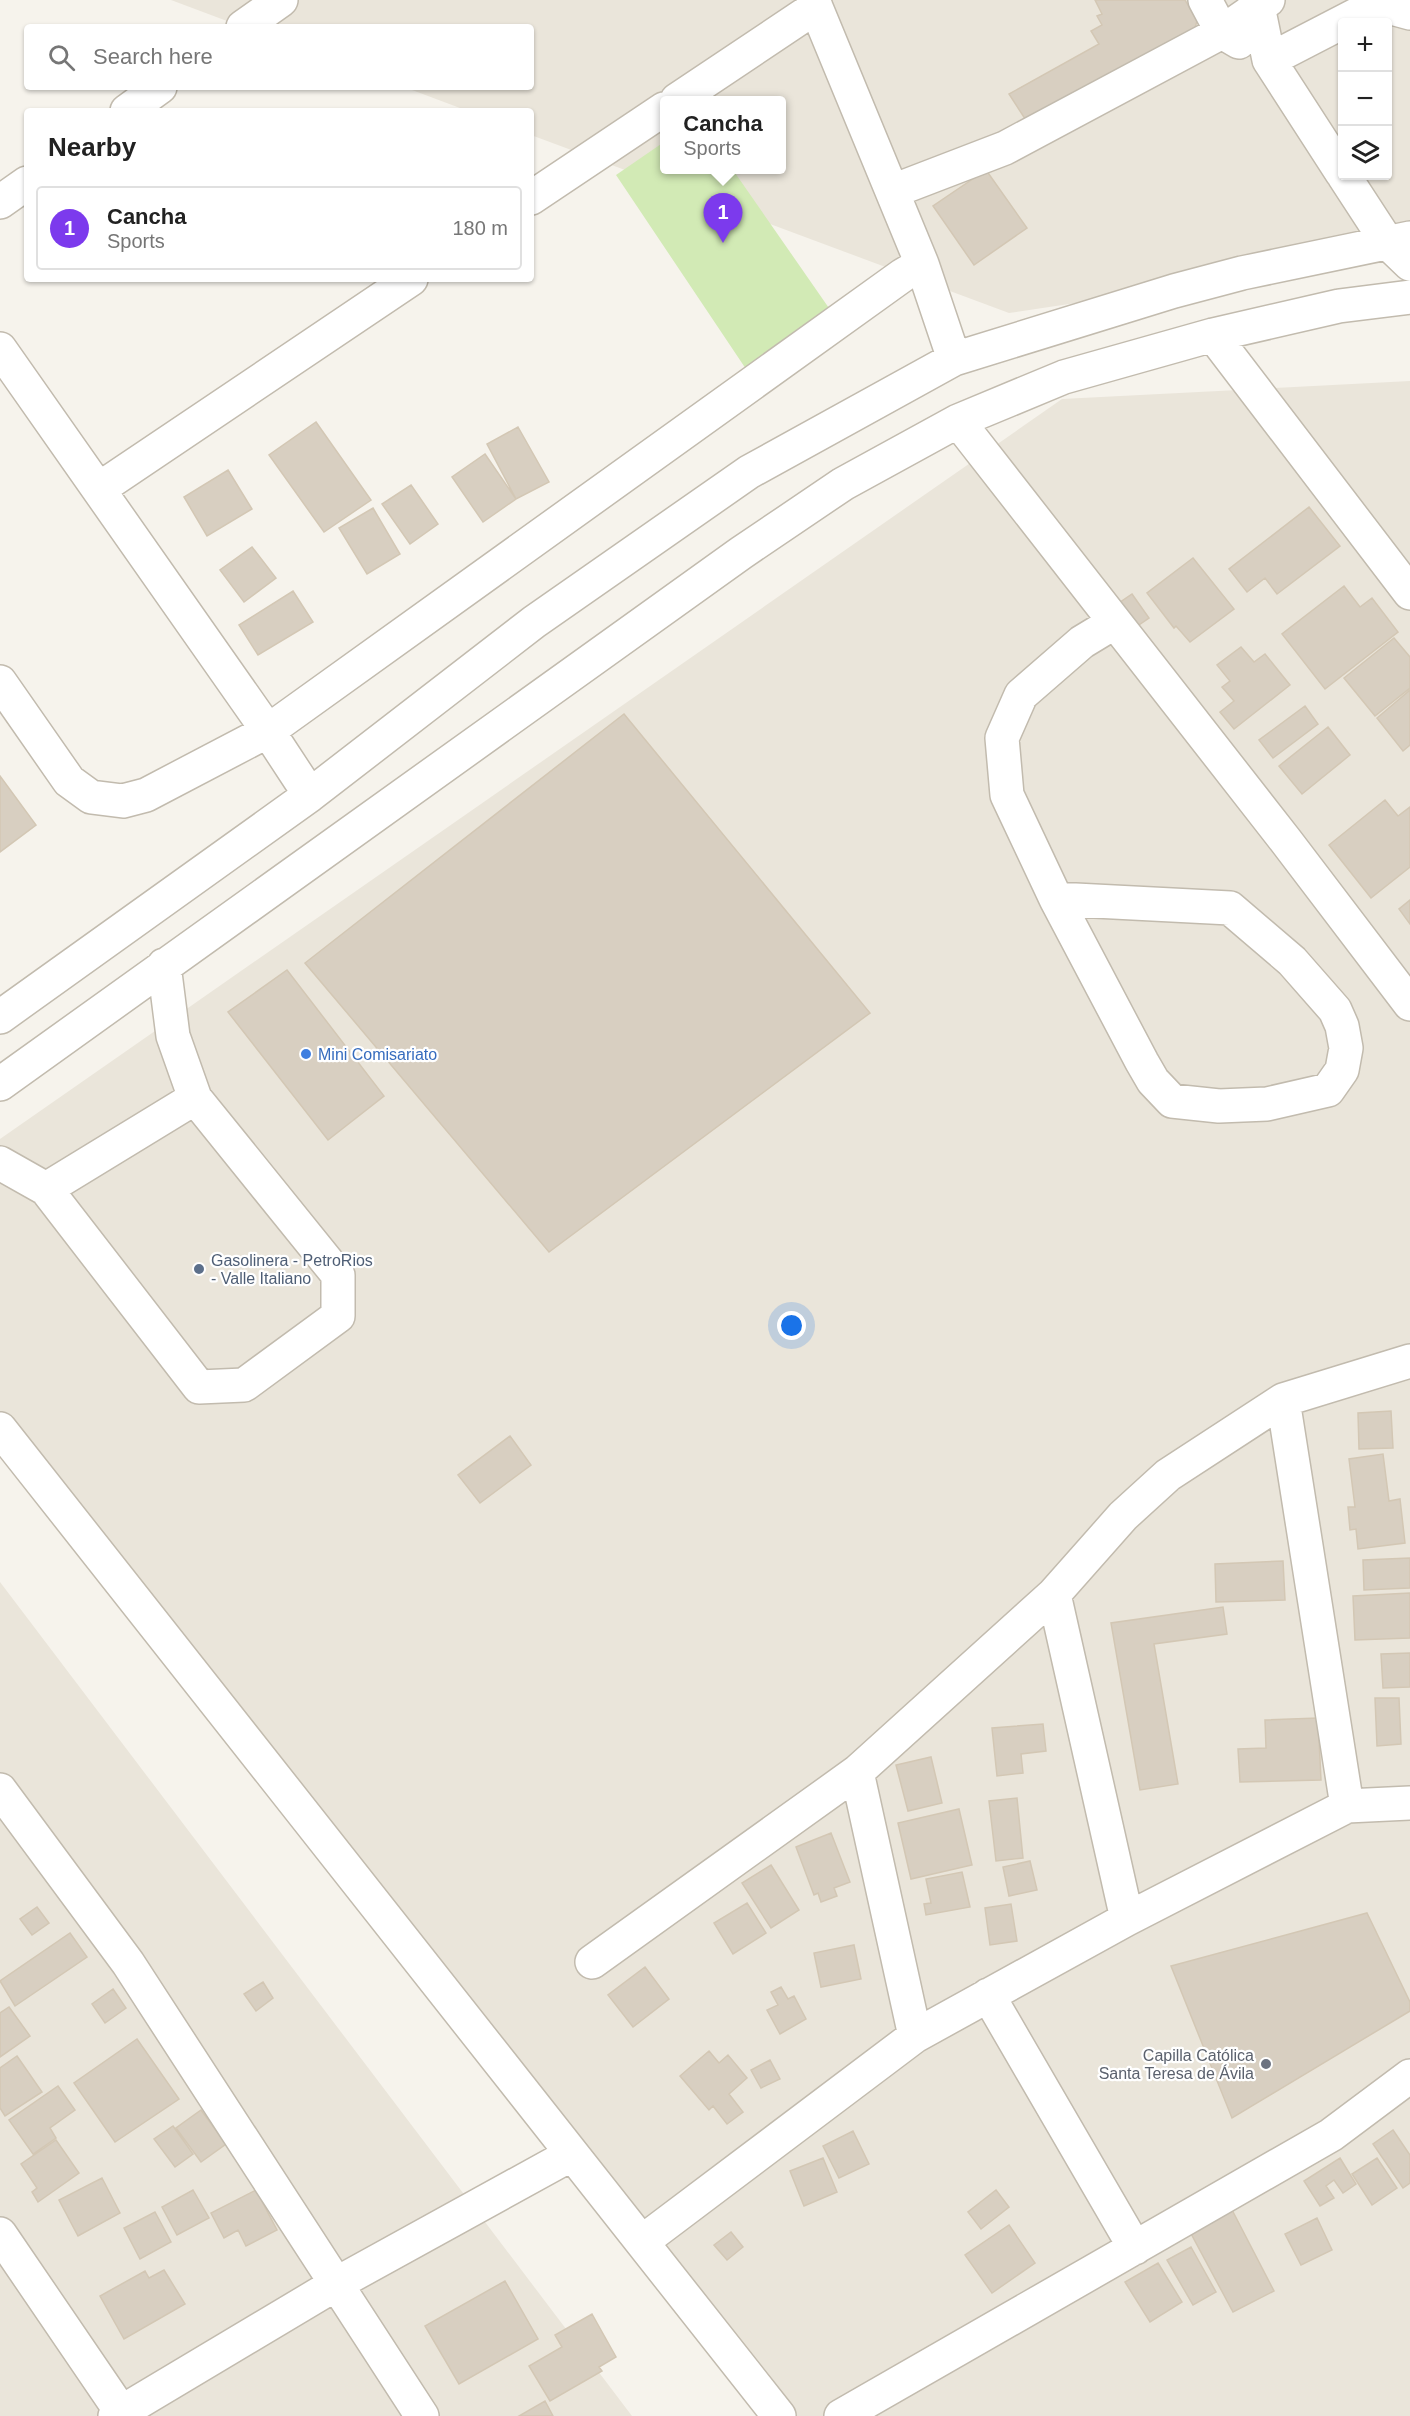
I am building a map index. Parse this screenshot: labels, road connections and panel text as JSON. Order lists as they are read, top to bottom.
{
  "places": ["Mini Comisariato", "Gasolinera - PetroRios - Valle Italiano", "Capilla Católica Santa Teresa de Ávila"],
  "page": {
    "map_buttons": ["+", "−"],
    "search": "Search here",
    "popup": ["Cancha", "Sports"],
    "heading": "Nearby",
    "list": [
      {
        "mark": "1",
        "name": "Cancha",
        "note": "Sports",
        "value": "180 m"
      }
    ],
    "pins": "1"
  }
}
